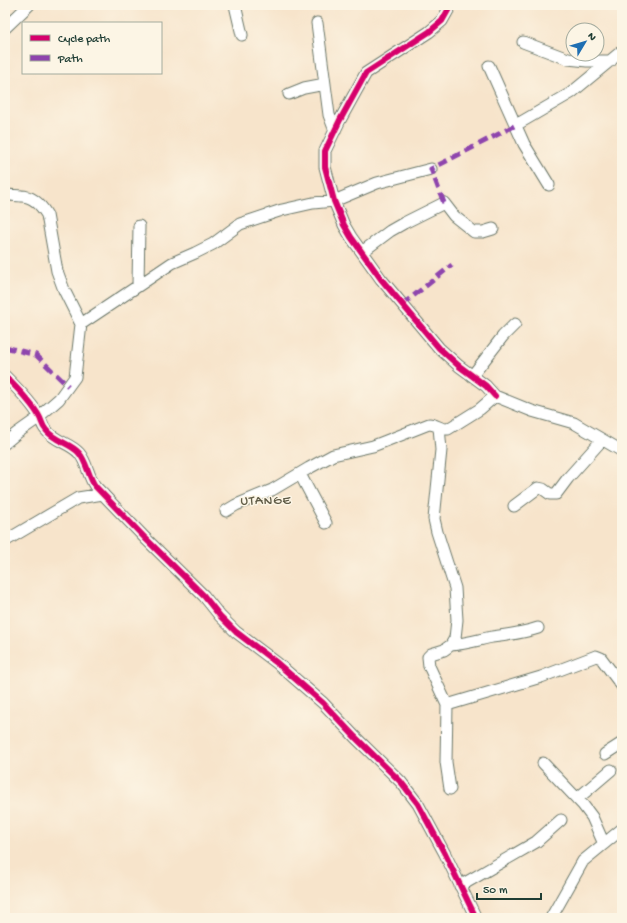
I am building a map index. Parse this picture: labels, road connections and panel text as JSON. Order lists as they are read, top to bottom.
{
  "districts": ["UTANGE"],
  "legend": ["Cycle path", "Path"],
  "scale_bar": "50 m",
  "north": "top right"
}
